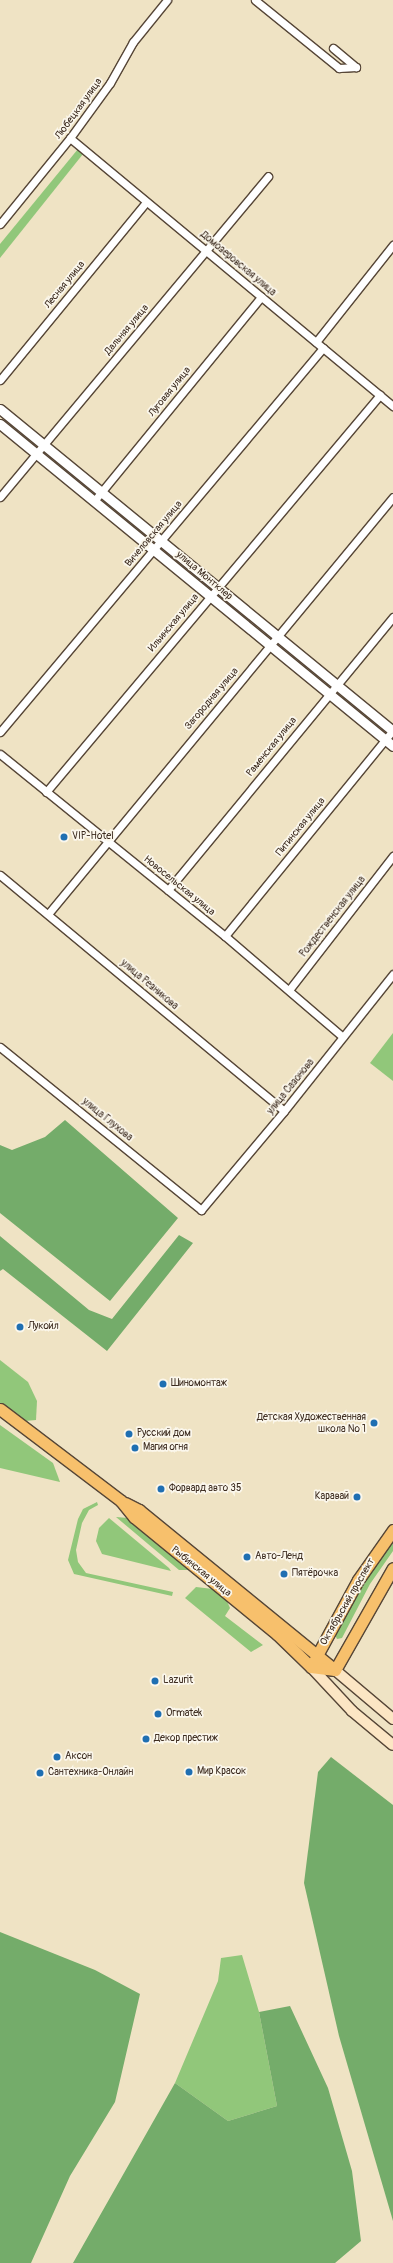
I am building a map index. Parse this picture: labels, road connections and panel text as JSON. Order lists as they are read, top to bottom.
{
  "streets": {
    "main road": ["Рыбинская улица", "Октябрьский проспект"],
    "street": [
      "Любецкая улица",
      "Домозеровская улица",
      "Лесная улица",
      "Дальняя улица",
      "Луговая улица",
      "Вичеловская улица",
      "улица Монтклер",
      "Ильинская улица",
      "Загородная улица",
      "Раменская улица",
      "Питинская улица",
      "Новосельская улица",
      "Рождественская улица",
      "улица Резникова",
      "улица Сазонова",
      "улица Глухова"
    ]
  },
  "crossings": [
    ["Любецкая улица", "Домозеровская улица"],
    ["Домозеровская улица", "Лесная улица"],
    ["Домозеровская улица", "Дальняя улица"],
    ["Домозеровская улица", "Луговая улица"],
    ["Домозеровская улица", "Вичеловская улица"],
    ["Домозеровская улица", "Ильинская улица"],
    ["Дальняя улица", "улица Монтклер"],
    ["Луговая улица", "улица Монтклер"],
    ["Вичеловская улица", "улица Монтклер"],
    ["улица Монтклер", "Ильинская улица"],
    ["улица Монтклер", "Загородная улица"],
    ["улица Монтклер", "Раменская улица"],
    ["улица Монтклер", "Питинская улица"],
    ["Ильинская улица", "Новосельская улица"],
    ["Загородная улица", "Новосельская улица"],
    ["Загородная улица", "улица Резникова"],
    ["Раменская улица", "Новосельская улица"],
    ["Питинская улица", "Новосельская улица"],
    ["Новосельская улица", "Рождественская улица"],
    ["Новосельская улица", "улица Сазонова"],
    ["улица Резникова", "улица Сазонова"],
    ["улица Сазонова", "улица Глухова"],
    ["Рыбинская улица", "Октябрьский проспект"]
  ],
  "places": [
    "VIP-Hotel",
    "Лукойл",
    "Шиномонтаж",
    "Детская Художественная школа № 1",
    "Русский дом",
    "Магия огня",
    "Форвард авто 35",
    "Каравай",
    "Авто-Ленд",
    "Пятёрочка",
    "Lazurit",
    "Ormatek",
    "Декор престиж",
    "Аксон",
    "Мир Красок",
    "Сантехника-Онлайн"
  ]
}
